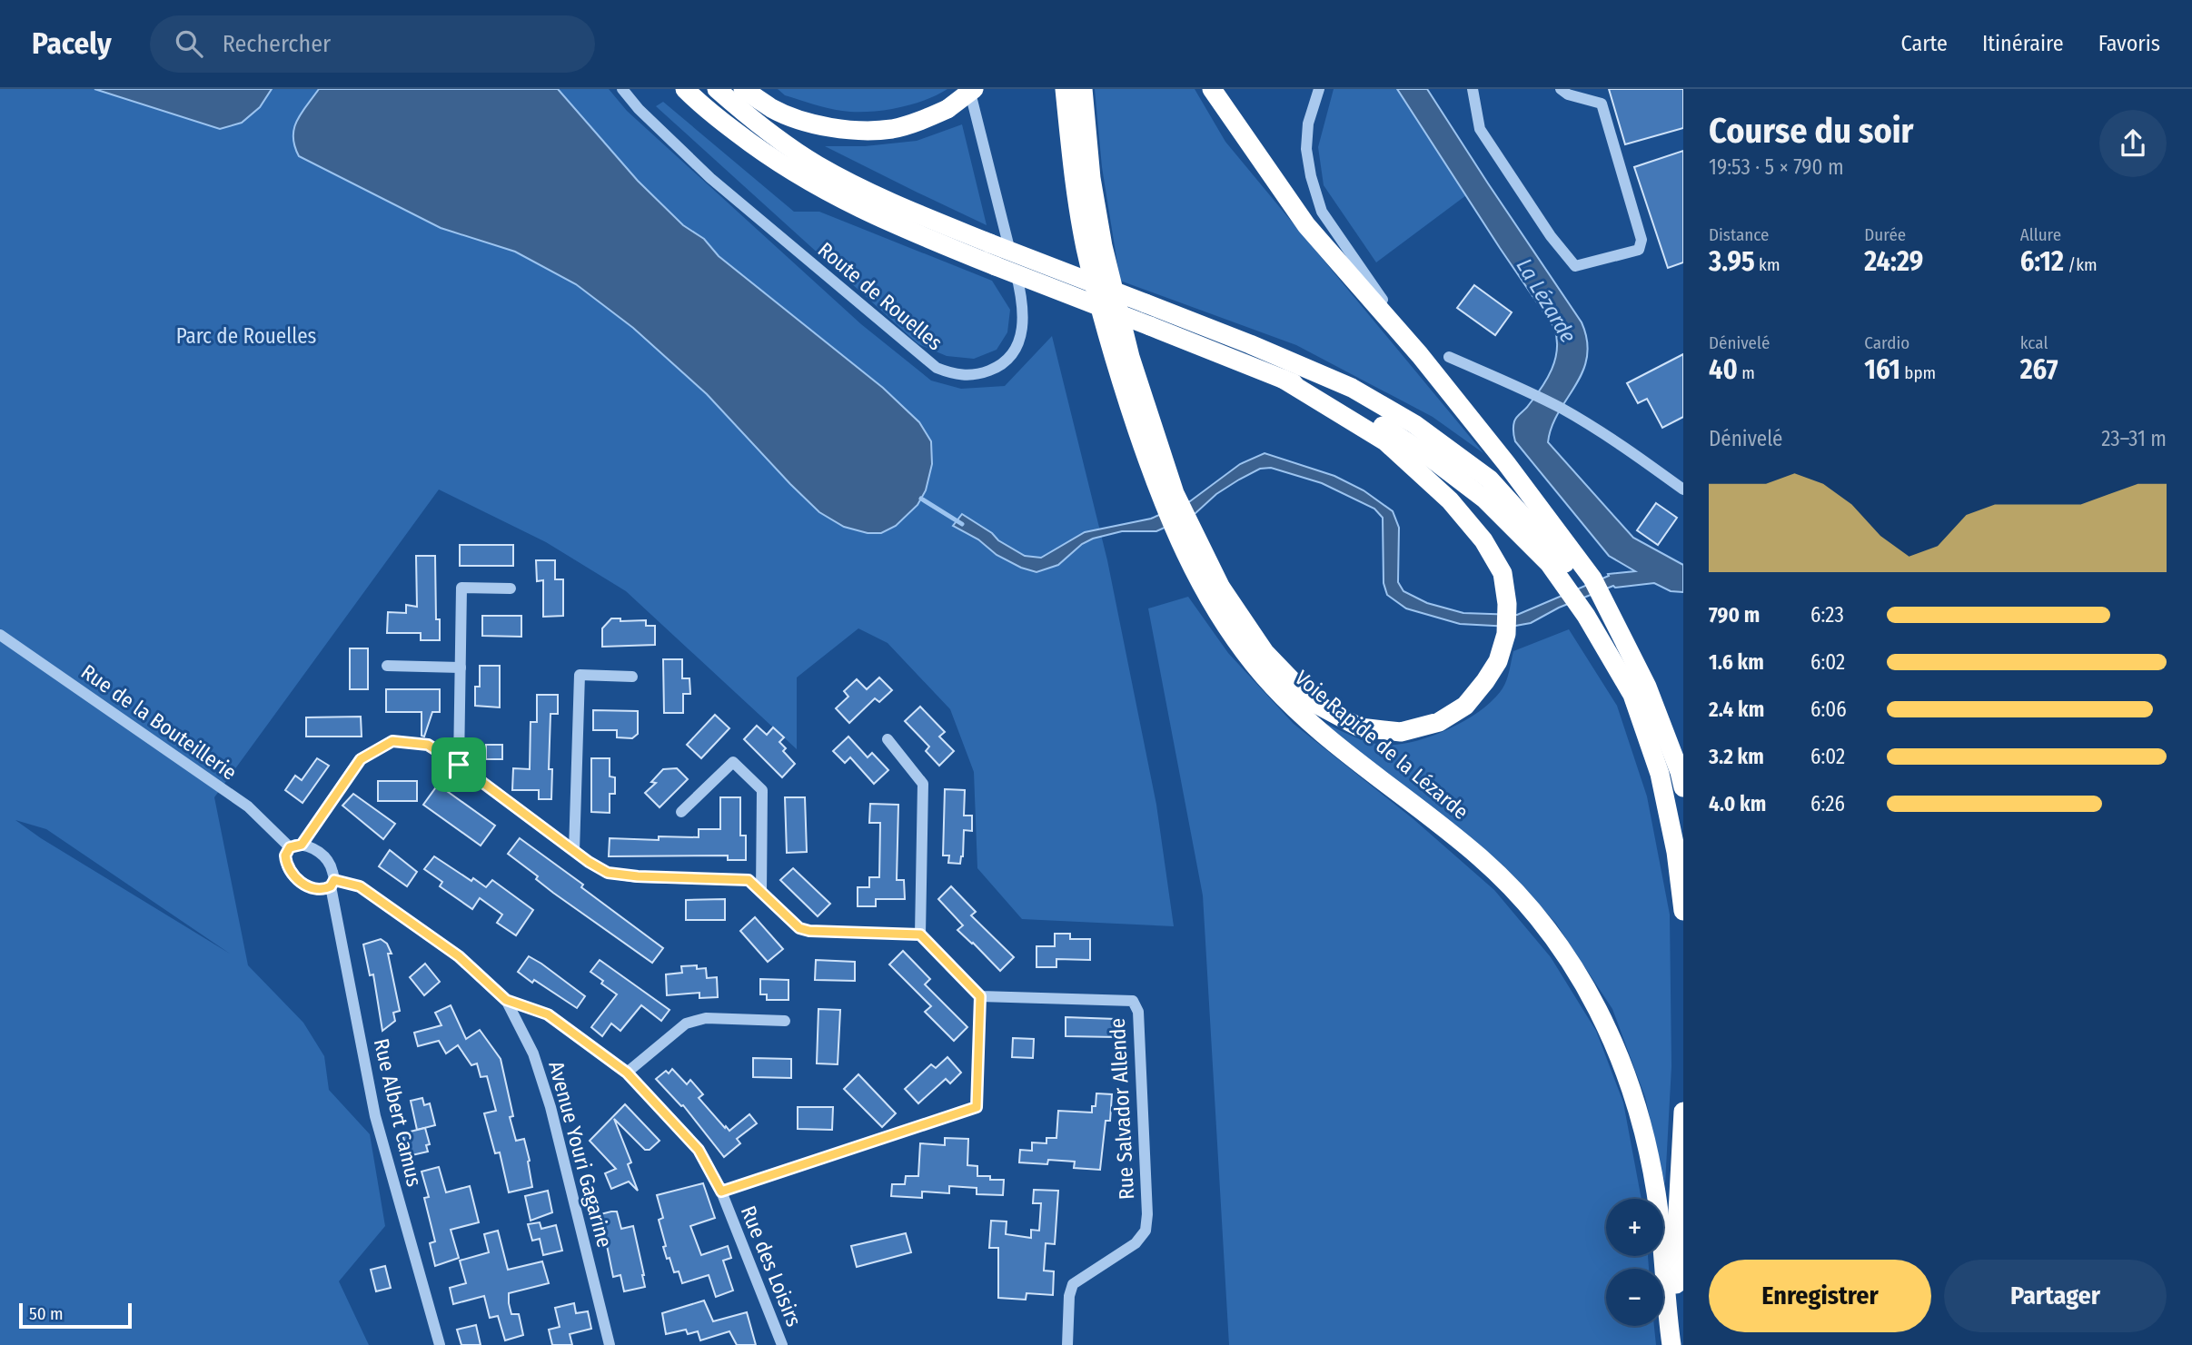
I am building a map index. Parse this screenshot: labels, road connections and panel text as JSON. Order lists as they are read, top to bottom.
{
  "streets": {
    "highway": ["Voie Rapide de la Lézarde"],
    "street": [
      "Route de Rouelles",
      "Rue de la Bouteillerie",
      "Rue Salvador Allende",
      "Rue Albert Camus",
      "Avenue Youri Gagarine",
      "Rue des Loisirs"
    ]
  },
  "crossings": [
    ["Rue de la Bouteillerie", "Rue Albert Camus"],
    ["Rue de la Bouteillerie", "Avenue Youri Gagarine"],
    ["Rue Albert Camus", "Avenue Youri Gagarine"],
    ["Avenue Youri Gagarine", "Rue des Loisirs"]
  ],
  "water": ["La Lézarde"],
  "parks": ["Parc de Rouelles"],
  "scale_bar": "50 m",
  "page": {
    "header": "Pacely",
    "search": "Rechercher",
    "nav": ["Carte", "Itinéraire", "Favoris"],
    "heading": ["Course du soir", "19:53 · 5 × 790 m"],
    "stats": [
      ["Distance", "3.95 km"],
      ["Durée", "24:29"],
      ["Allure", "6:12 /km"],
      ["Dénivelé", "40 m"],
      ["Cardio", "161 bpm"],
      ["kcal", "267"]
    ],
    "chart": ["Dénivelé", "23–31 m"],
    "list": [
      {
        "name": "790 m",
        "note": "6:23"
      },
      {
        "name": "1.6 km",
        "note": "6:02"
      },
      {
        "name": "2.4 km",
        "note": "6:06"
      },
      {
        "name": "3.2 km",
        "note": "6:02"
      },
      {
        "name": "4.0 km",
        "note": "6:26"
      }
    ],
    "map_buttons": ["+", "−"],
    "buttons": ["Enregistrer", "Partager"],
    "scale": "50 m"
  }
}
